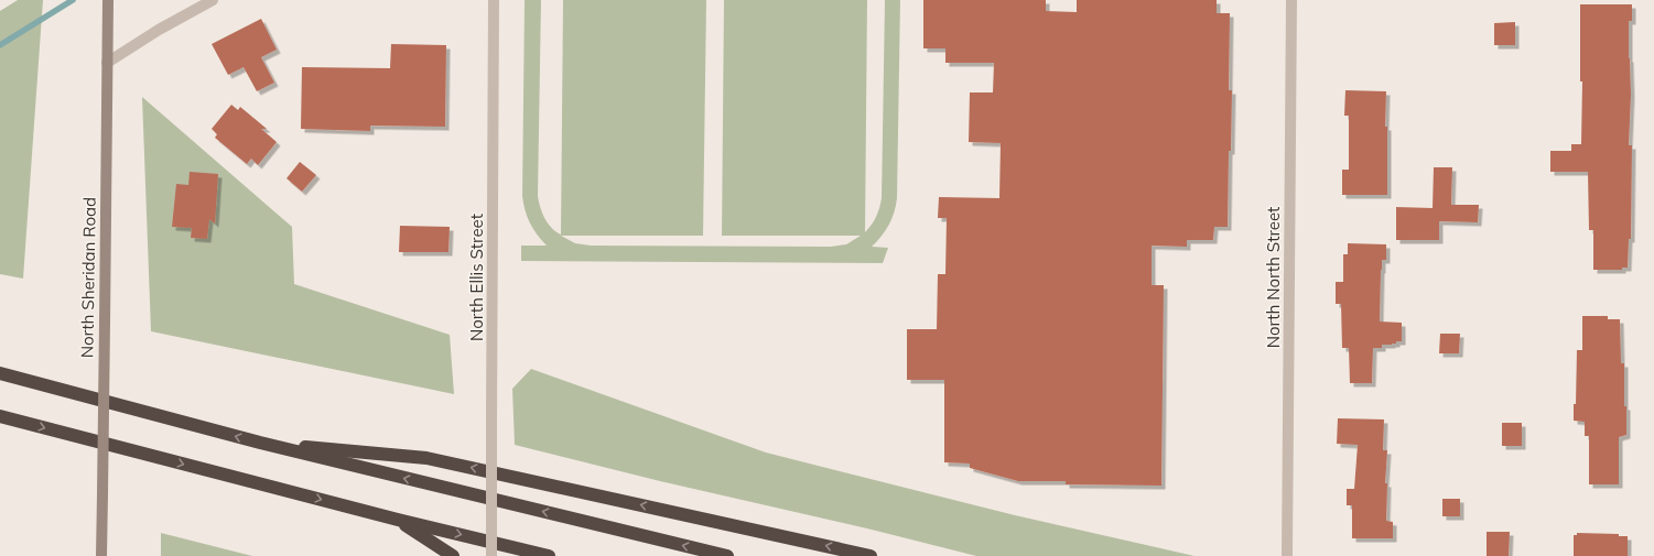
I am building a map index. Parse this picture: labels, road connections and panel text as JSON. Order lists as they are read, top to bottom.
{
  "streets": {
    "main road": ["North Sheridan Road"],
    "street": ["North Ellis Street", "North North Street"]
  }
}
